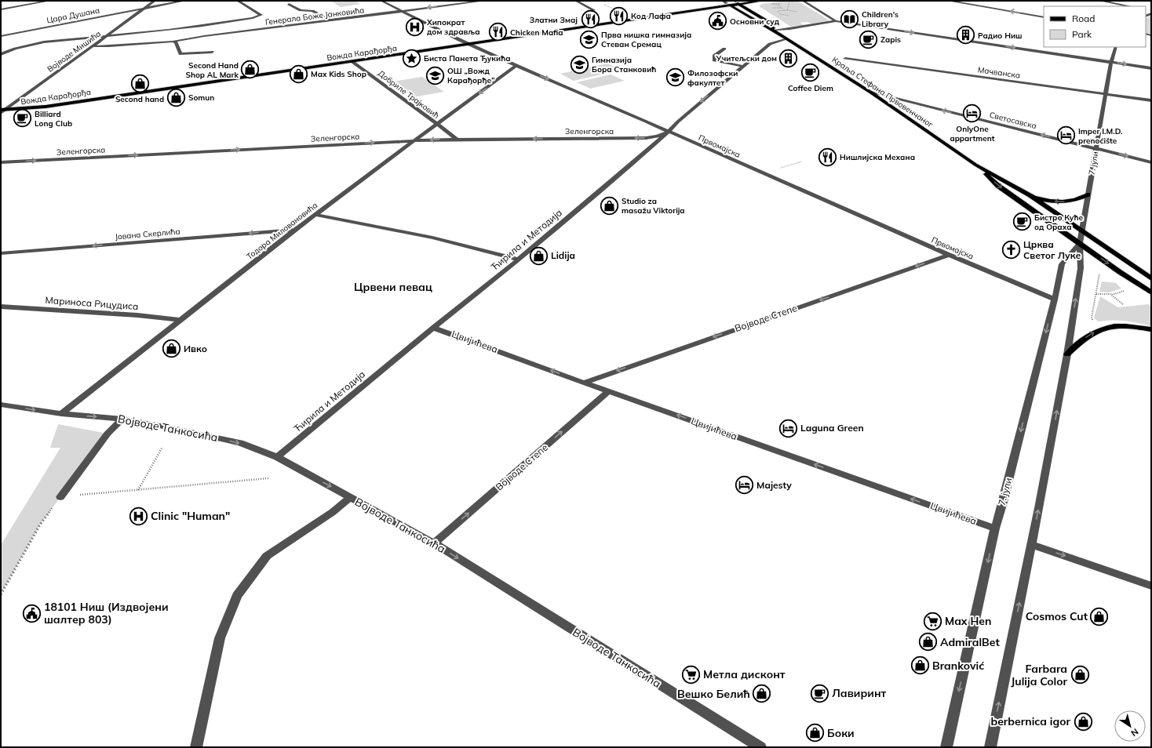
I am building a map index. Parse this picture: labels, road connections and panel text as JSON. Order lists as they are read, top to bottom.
{
  "streets": {
    "main road": ["Вожда Карађорђа", "Краља Стефана Првовенчаног"],
    "street": [
      "Цара Душана",
      "Генерала Боже Јанковића",
      "Војводе Мишића",
      "Мачванска",
      "Добриле Трајковић",
      "Светосавска",
      "Зеленгорска",
      "Првомајска",
      "7. јули",
      "Тодора Миловановића",
      "Јована Скерлића",
      "Ћирила и Методија",
      "Мариноса Рицудиса",
      "Војводе Степе",
      "Цвијићева",
      "Војводе Танкосића"
    ]
  },
  "crossings": [
    ["Цара Душана", "Војводе Мишића"],
    ["Генерала Боже Јанковића", "Војводе Мишића"],
    ["Генерала Боже Јанковића", "Првомајска"],
    ["Војводе Мишића", "Вожда Карађорђа"],
    ["Вожда Карађорђа", "Краља Стефана Првовенчаног"],
    ["Вожда Карађорђа", "Добриле Трајковић"],
    ["Вожда Карађорђа", "Првомајска"],
    ["Мачванска", "7. јули"],
    ["Краља Стефана Првовенчаног", "Светосавска"],
    ["Краља Стефана Првовенчаног", "7. јули"],
    ["Краља Стефана Првовенчаног", "Ћирила и Методија"],
    ["Добриле Трајковић", "Зеленгорска"],
    ["Добриле Трајковић", "Тодора Миловановића"],
    ["Светосавска", "7. јули"],
    ["Зеленгорска", "Првомајска"],
    ["Зеленгорска", "Тодора Миловановића"],
    ["Зеленгорска", "Ћирила и Методија"],
    ["Првомајска", "7. јули"],
    ["Првомајска", "Тодора Миловановића"],
    ["Првомајска", "Ћирила и Методија"],
    ["Првомајска", "Војводе Степе"],
    ["7. јули", "Цвијићева"],
    ["Тодора Миловановића", "Јована Скерлића"],
    ["Тодора Миловановића", "Мариноса Рицудиса"],
    ["Тодора Миловановића", "Војводе Танкосића"],
    ["Ћирила и Методија", "Цвијићева"],
    ["Ћирила и Методија", "Војводе Танкосића"],
    ["Војводе Степе", "Цвијићева"],
    ["Војводе Степе", "Војводе Танкосића"]
  ],
  "one_way": ["Јована Скерлића", "Цвијићева", "Војводе Танкосића"],
  "districts": ["Црвени певац"],
  "places": {
    "restaurant": [
      "Код Лафа",
      "Златни Змај",
      "Chicken Mafia",
      "Нишлијска Механа"
    ],
    "library": ["Children's Library"],
    "public building": ["Основни суд", "18101 Ниш (Издвојени шалтер 803)"],
    "hospital": ["Хипократ дом здравља", "Clinic \"Human\""],
    "building": ["Радио Ниш", "Учитељски дом"],
    "school or university": [
      "Прва нишка гимназија Стеван Сремац",
      "Гимназија Бора Станковић",
      "ОШ „Вожд Карађорђе”",
      "Филозофски факултет"
    ],
    "cafe": [
      "Zapis",
      "Coffee Diem",
      "Billiard Long Club",
      "Бистро Куће од Ораха",
      "Лавиринт"
    ],
    "place": ["Биста Панета Ђукића"],
    "shop": [
      "Second Hand Shop AL Mark",
      "Max Kids Shop",
      "Second hand",
      "Somun",
      "Studio za masažu Viktorija",
      "Lidija",
      "Ивко",
      "Cosmos Cut",
      "AdmiralBet",
      "Branković",
      "Farbara Julija Color",
      "Вешко Белић",
      "berbernica igor",
      "Боки"
    ],
    "hotel": [
      "OnlyOne appartment",
      "Imper I.M.D. prenoćište",
      "Laguna Green",
      "Majesty"
    ],
    "church": ["Црква Светог Луке"],
    "supermarket": ["Max Hen", "Метла дисконт"]
  },
  "legend": ["Road", "Park"],
  "north": "bottom right"
}
